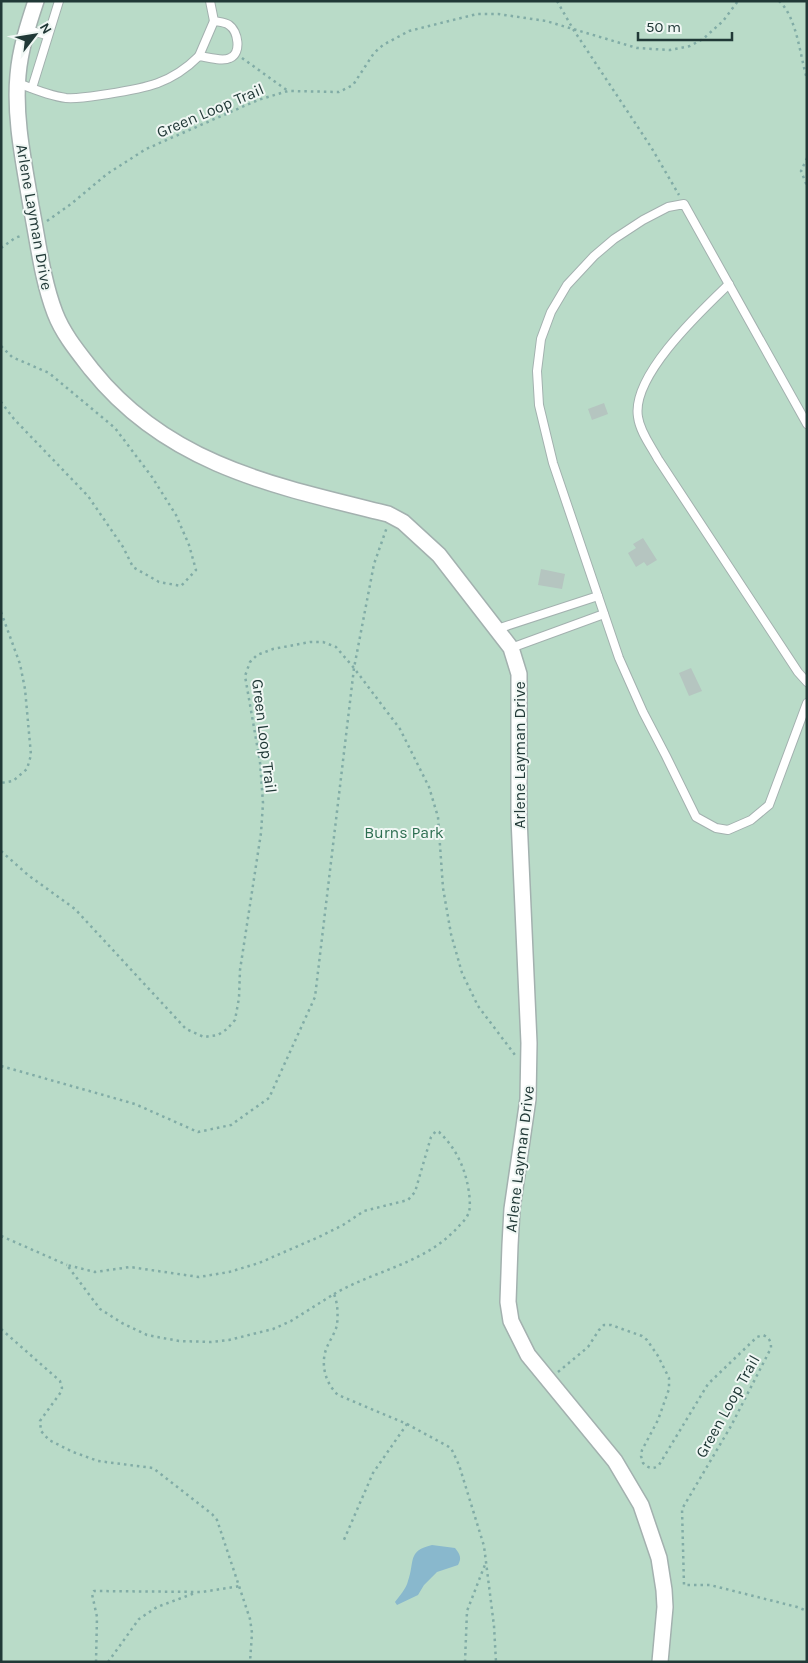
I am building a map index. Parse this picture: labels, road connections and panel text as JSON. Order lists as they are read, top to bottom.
{
  "streets": {
    "street": ["Arlene Layman Drive"],
    "path": ["Green Loop Trail"]
  },
  "crossings": [
    ["Green Loop Trail", "Arlene Layman Drive"]
  ],
  "parks": ["Burns Park"],
  "scale_bar": "50 m",
  "north": "top right"
}
